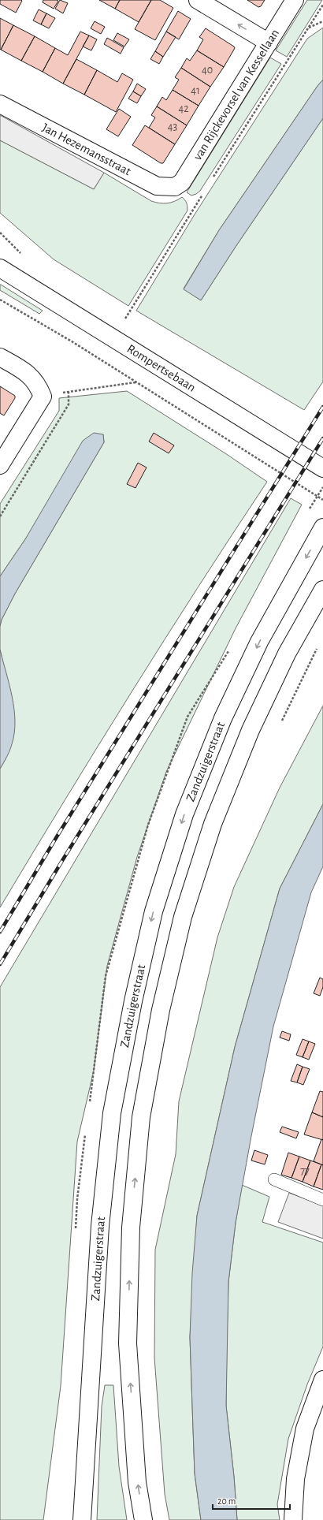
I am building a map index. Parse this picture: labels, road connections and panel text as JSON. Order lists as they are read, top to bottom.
{
  "streets": {
    "main road": [
      "van Rijckevorsel van Kessellaan",
      "Jan Hezemansstraat",
      "Rompertsebaan",
      "Zandzuigerstraat"
    ]
  },
  "crossings": [
    ["van Rijckevorsel van Kessellaan", "Jan Hezemansstraat"]
  ],
  "house_numbers": [
    "40",
    "41",
    "42",
    "43",
    "77"
  ],
  "scale_bar": "20 m"
}
